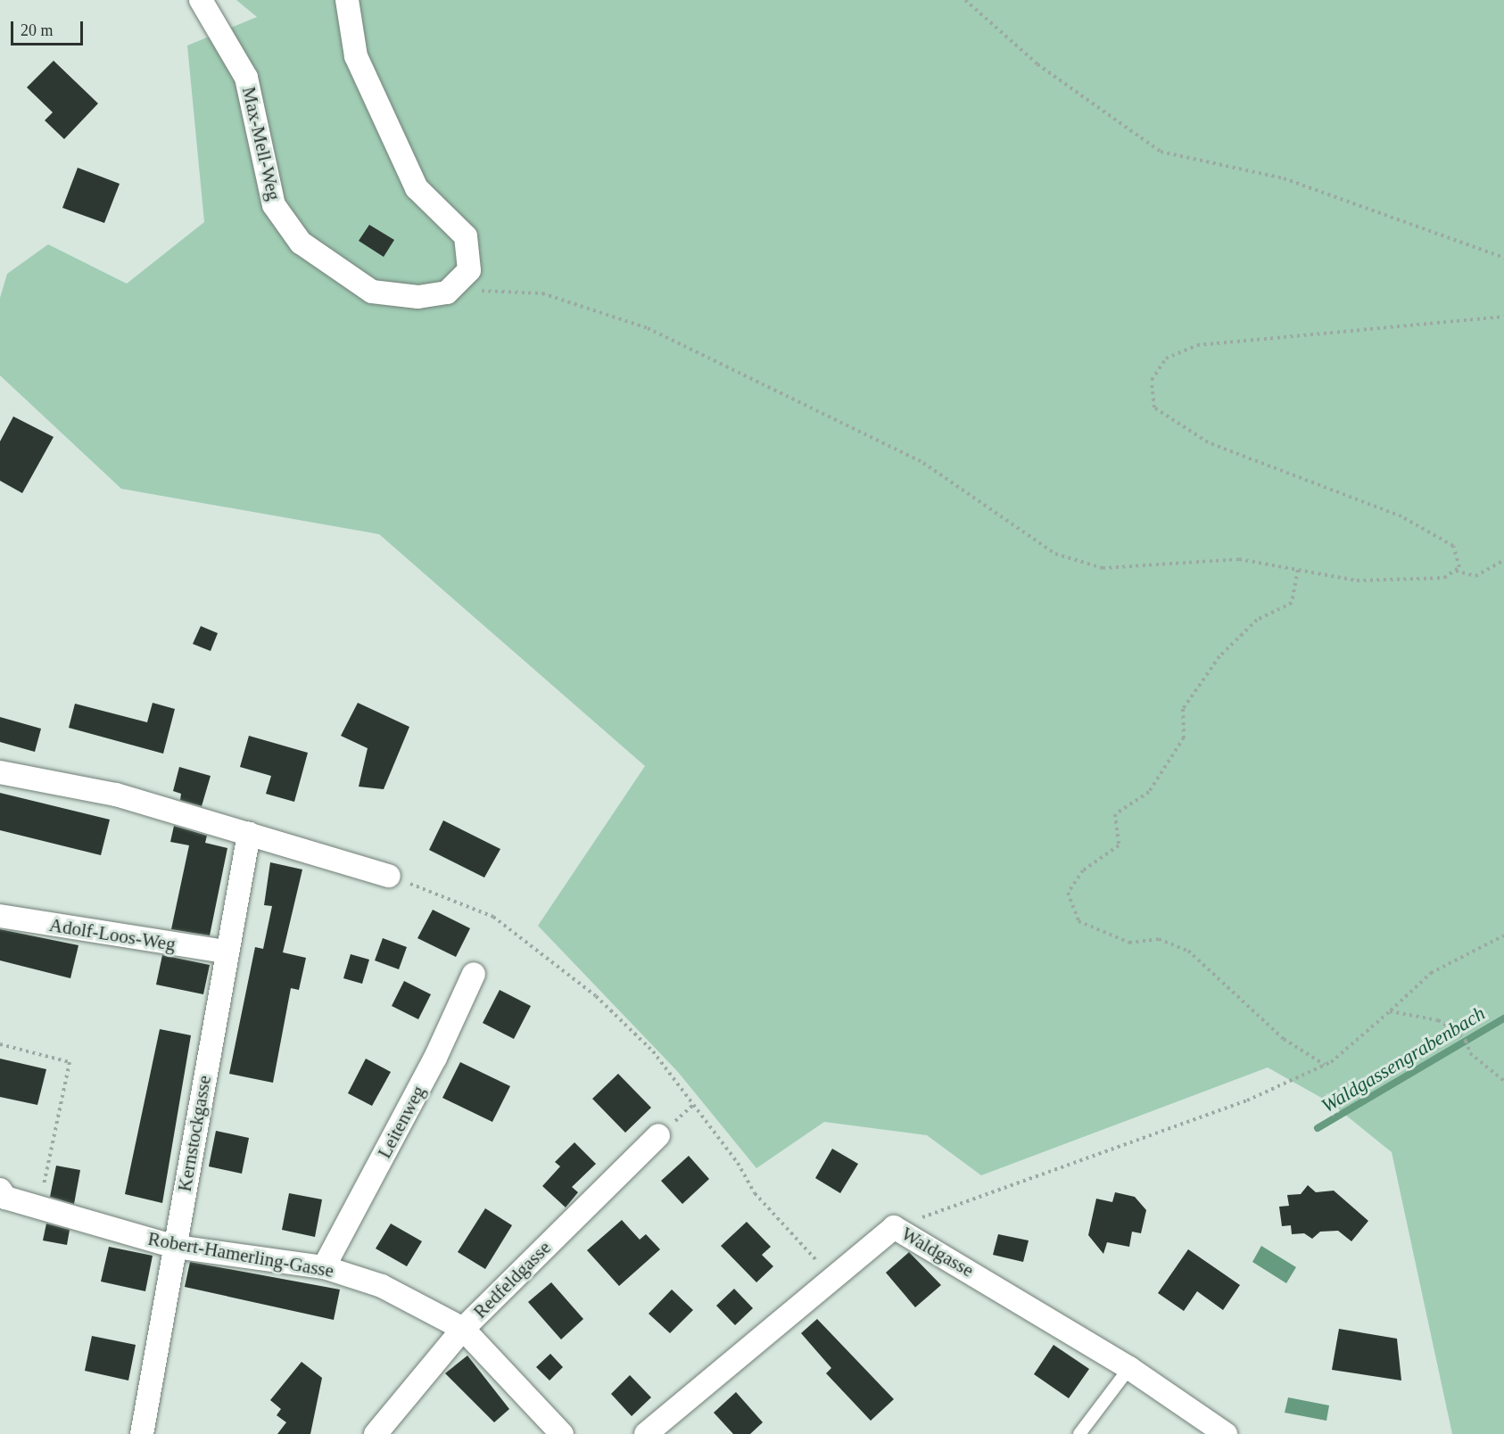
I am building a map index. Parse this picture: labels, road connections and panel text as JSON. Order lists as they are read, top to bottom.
{
  "streets": {
    "street": [
      "Max-Mell-Weg",
      "Adolf-Loos-Weg",
      "Leitenweg",
      "Kernstockgasse",
      "Waldgasse",
      "Robert-Hamerling-Gasse",
      "Redfeldgasse"
    ]
  },
  "crossings": [
    ["Adolf-Loos-Weg", "Kernstockgasse"],
    ["Leitenweg", "Robert-Hamerling-Gasse"],
    ["Kernstockgasse", "Robert-Hamerling-Gasse"],
    ["Robert-Hamerling-Gasse", "Redfeldgasse"]
  ],
  "water": ["Waldgassengrabenbach"],
  "scale_bar": "20 m"
}
